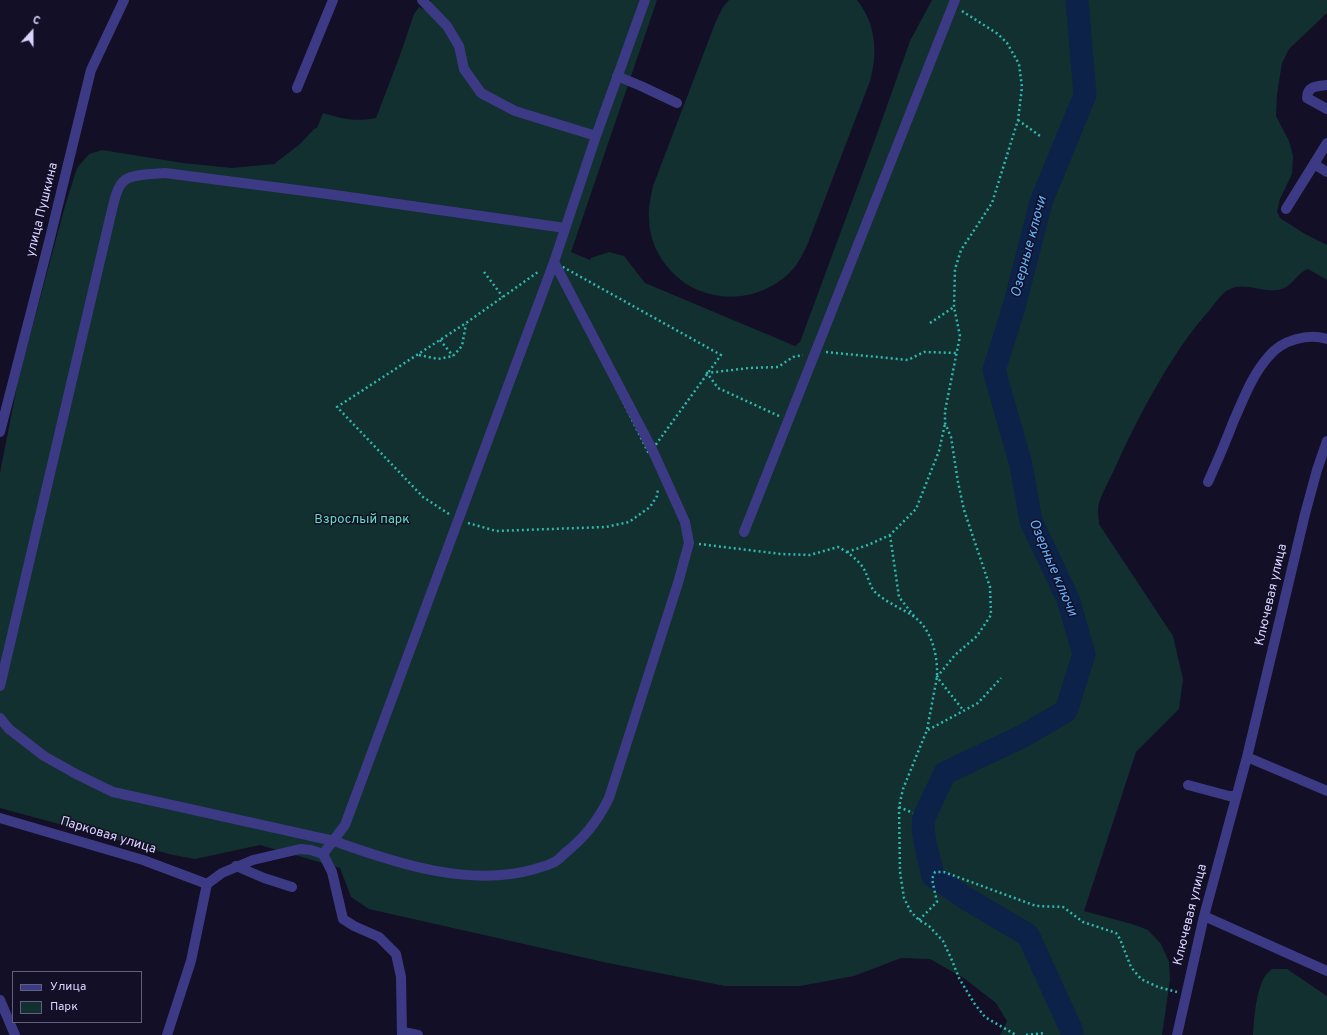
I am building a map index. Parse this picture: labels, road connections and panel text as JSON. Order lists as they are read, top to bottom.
{
  "streets": {
    "street": ["улица Пушкина", "Ключевая улица", "Парковая улица"]
  },
  "water": ["Озерные ключи"],
  "parks": ["Взрослый парк"],
  "legend": ["Улица", "Парк"],
  "north": "top"
}
